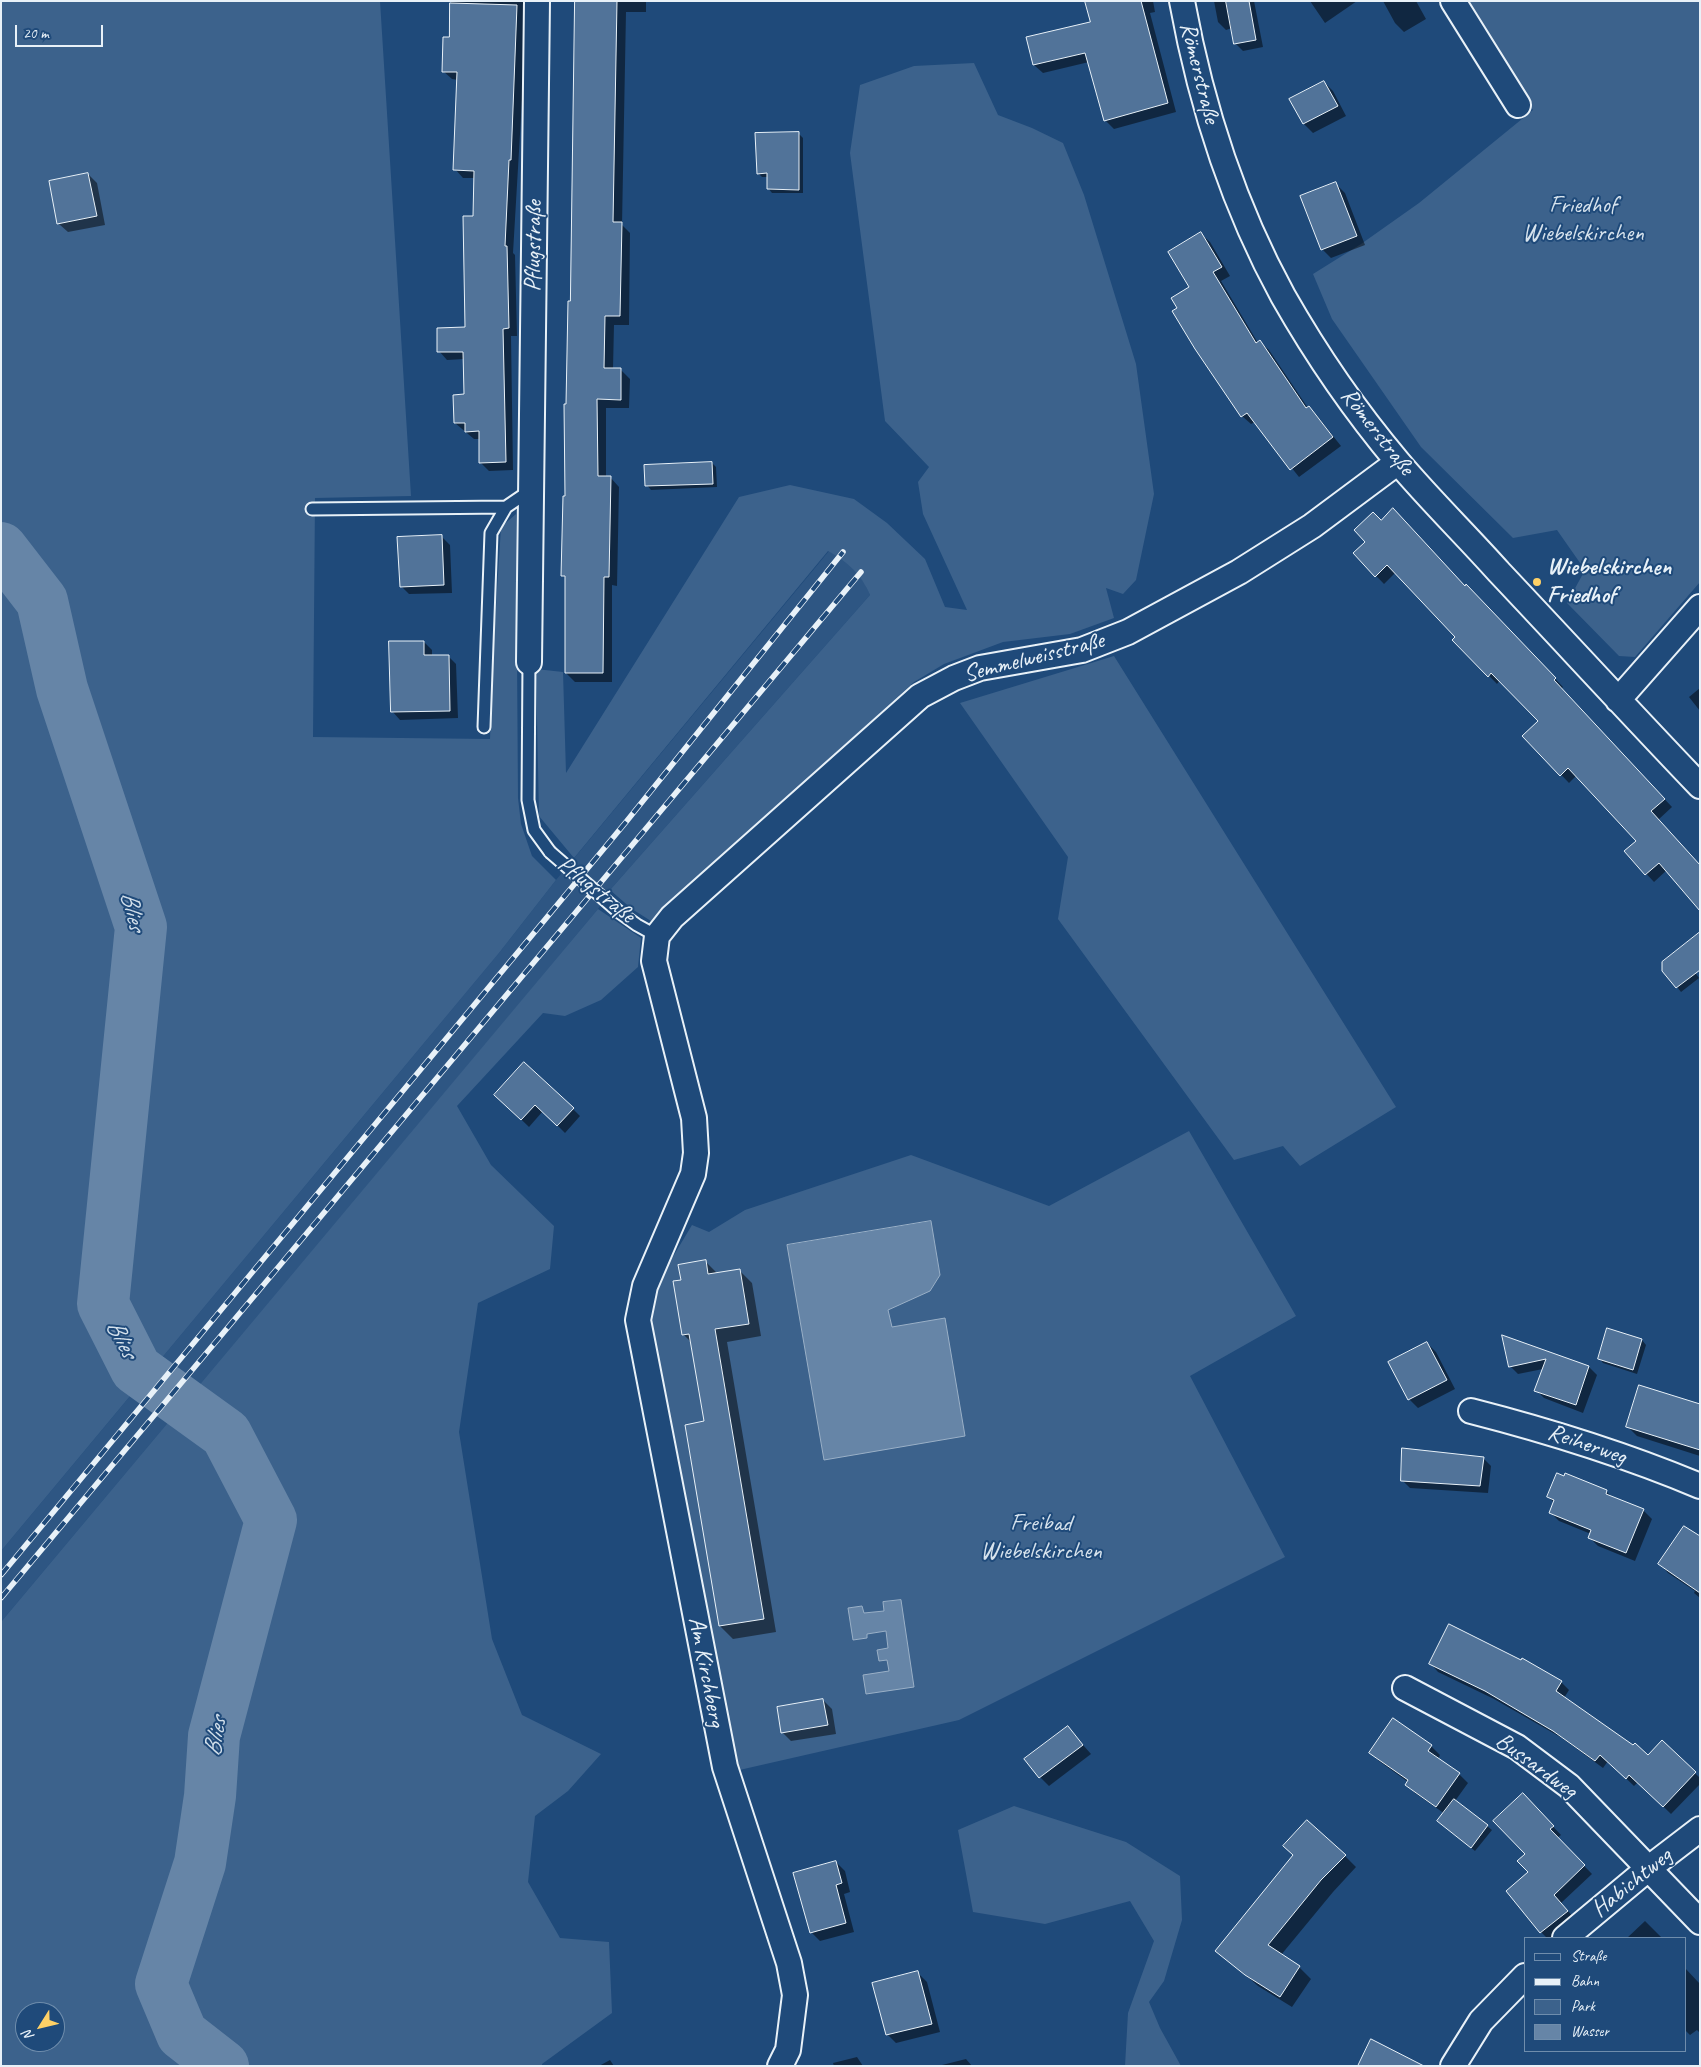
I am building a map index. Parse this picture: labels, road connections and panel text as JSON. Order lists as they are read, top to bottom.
{
  "streets": {
    "street": [
      "Römerstraße",
      "Pflugstraße",
      "Semmelweisstraße",
      "Reiherweg",
      "Am Kirchberg",
      "Bussardweg",
      "Habichtweg"
    ]
  },
  "crossings": [
    ["Römerstraße", "Semmelweisstraße"],
    ["Pflugstraße", "Semmelweisstraße"],
    ["Pflugstraße", "Am Kirchberg"],
    ["Bussardweg", "Habichtweg"]
  ],
  "water": ["Blies"],
  "parks": ["Friedhof Wiebelskirchen", "Freibad Wiebelskirchen"],
  "places": ["Wiebelskirchen Friedhof"],
  "legend": [
    "Straße",
    "Bahn",
    "Park",
    "Wasser"
  ],
  "scale_bar": "20 m",
  "north": "bottom left"
}
